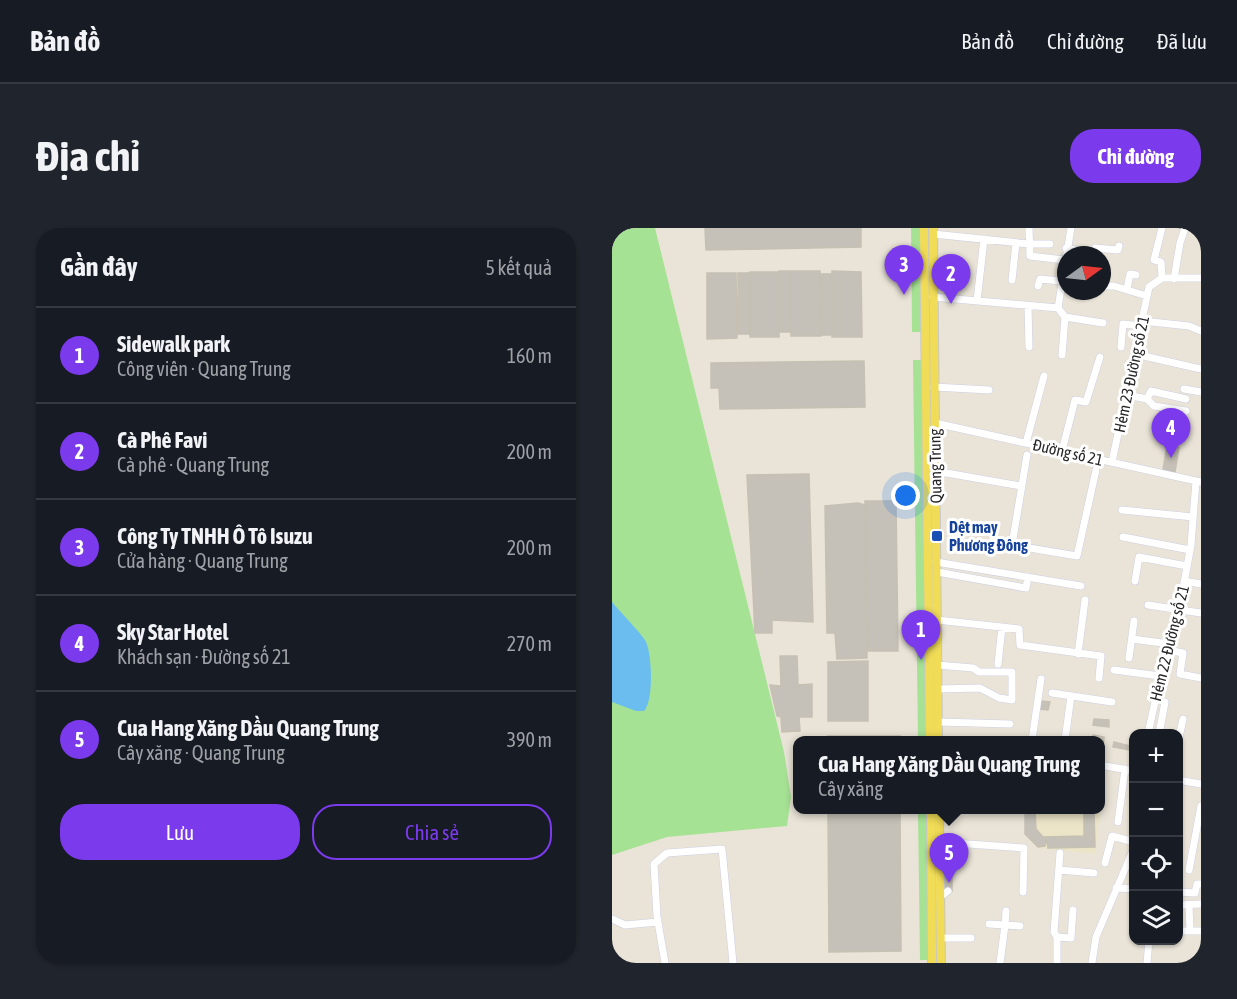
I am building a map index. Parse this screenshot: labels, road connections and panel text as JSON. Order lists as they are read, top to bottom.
{
  "streets": {
    "main road": ["Quang Trung"],
    "street": ["Hẻm 23 Đường số 21", "Đường số 21", "Hẻm 22 Đường số 21"]
  },
  "crossings": [
    ["Hẻm 23 Đường số 21", "Đường số 21"],
    ["Đường số 21", "Quang Trung"],
    ["Đường số 21", "Hẻm 22 Đường số 21"]
  ],
  "places": {
    "transit": ["Dệt may Phương Đông"]
  },
  "north": "right",
  "page": {
    "header": "Bản đồ",
    "nav": ["Bản đồ", "Chỉ đường", "Đã lưu"],
    "buttons": [
      "Chỉ đường",
      ["Lưu", "Chia sẻ"]
    ],
    "title": "Địa chỉ",
    "heading": ["Gần đây", "5 kết quả"],
    "pins": [
      "3",
      "2",
      "4",
      "1",
      "5"
    ],
    "list": [
      {
        "mark": "1",
        "name": "Sidewalk park",
        "note": "Công viên · Quang Trung",
        "value": "160 m"
      },
      {
        "mark": "2",
        "name": "Cà Phê Favi",
        "note": "Cà phê · Quang Trung",
        "value": "200 m"
      },
      {
        "mark": "3",
        "name": "Công Ty TNHH Ô Tô Isuzu",
        "note": "Cửa hàng · Quang Trung",
        "value": "200 m"
      },
      {
        "mark": "4",
        "name": "Sky Star Hotel",
        "note": "Khách sạn · Đường số 21",
        "value": "270 m"
      },
      {
        "mark": "5",
        "name": "Cua Hang Xăng Dầu Quang Trung",
        "note": "Cây xăng · Quang Trung",
        "value": "390 m"
      }
    ],
    "map_buttons": ["+", "−"],
    "popup": ["Cua Hang Xăng Dầu Quang Trung", "Cây xăng"]
  }
}
